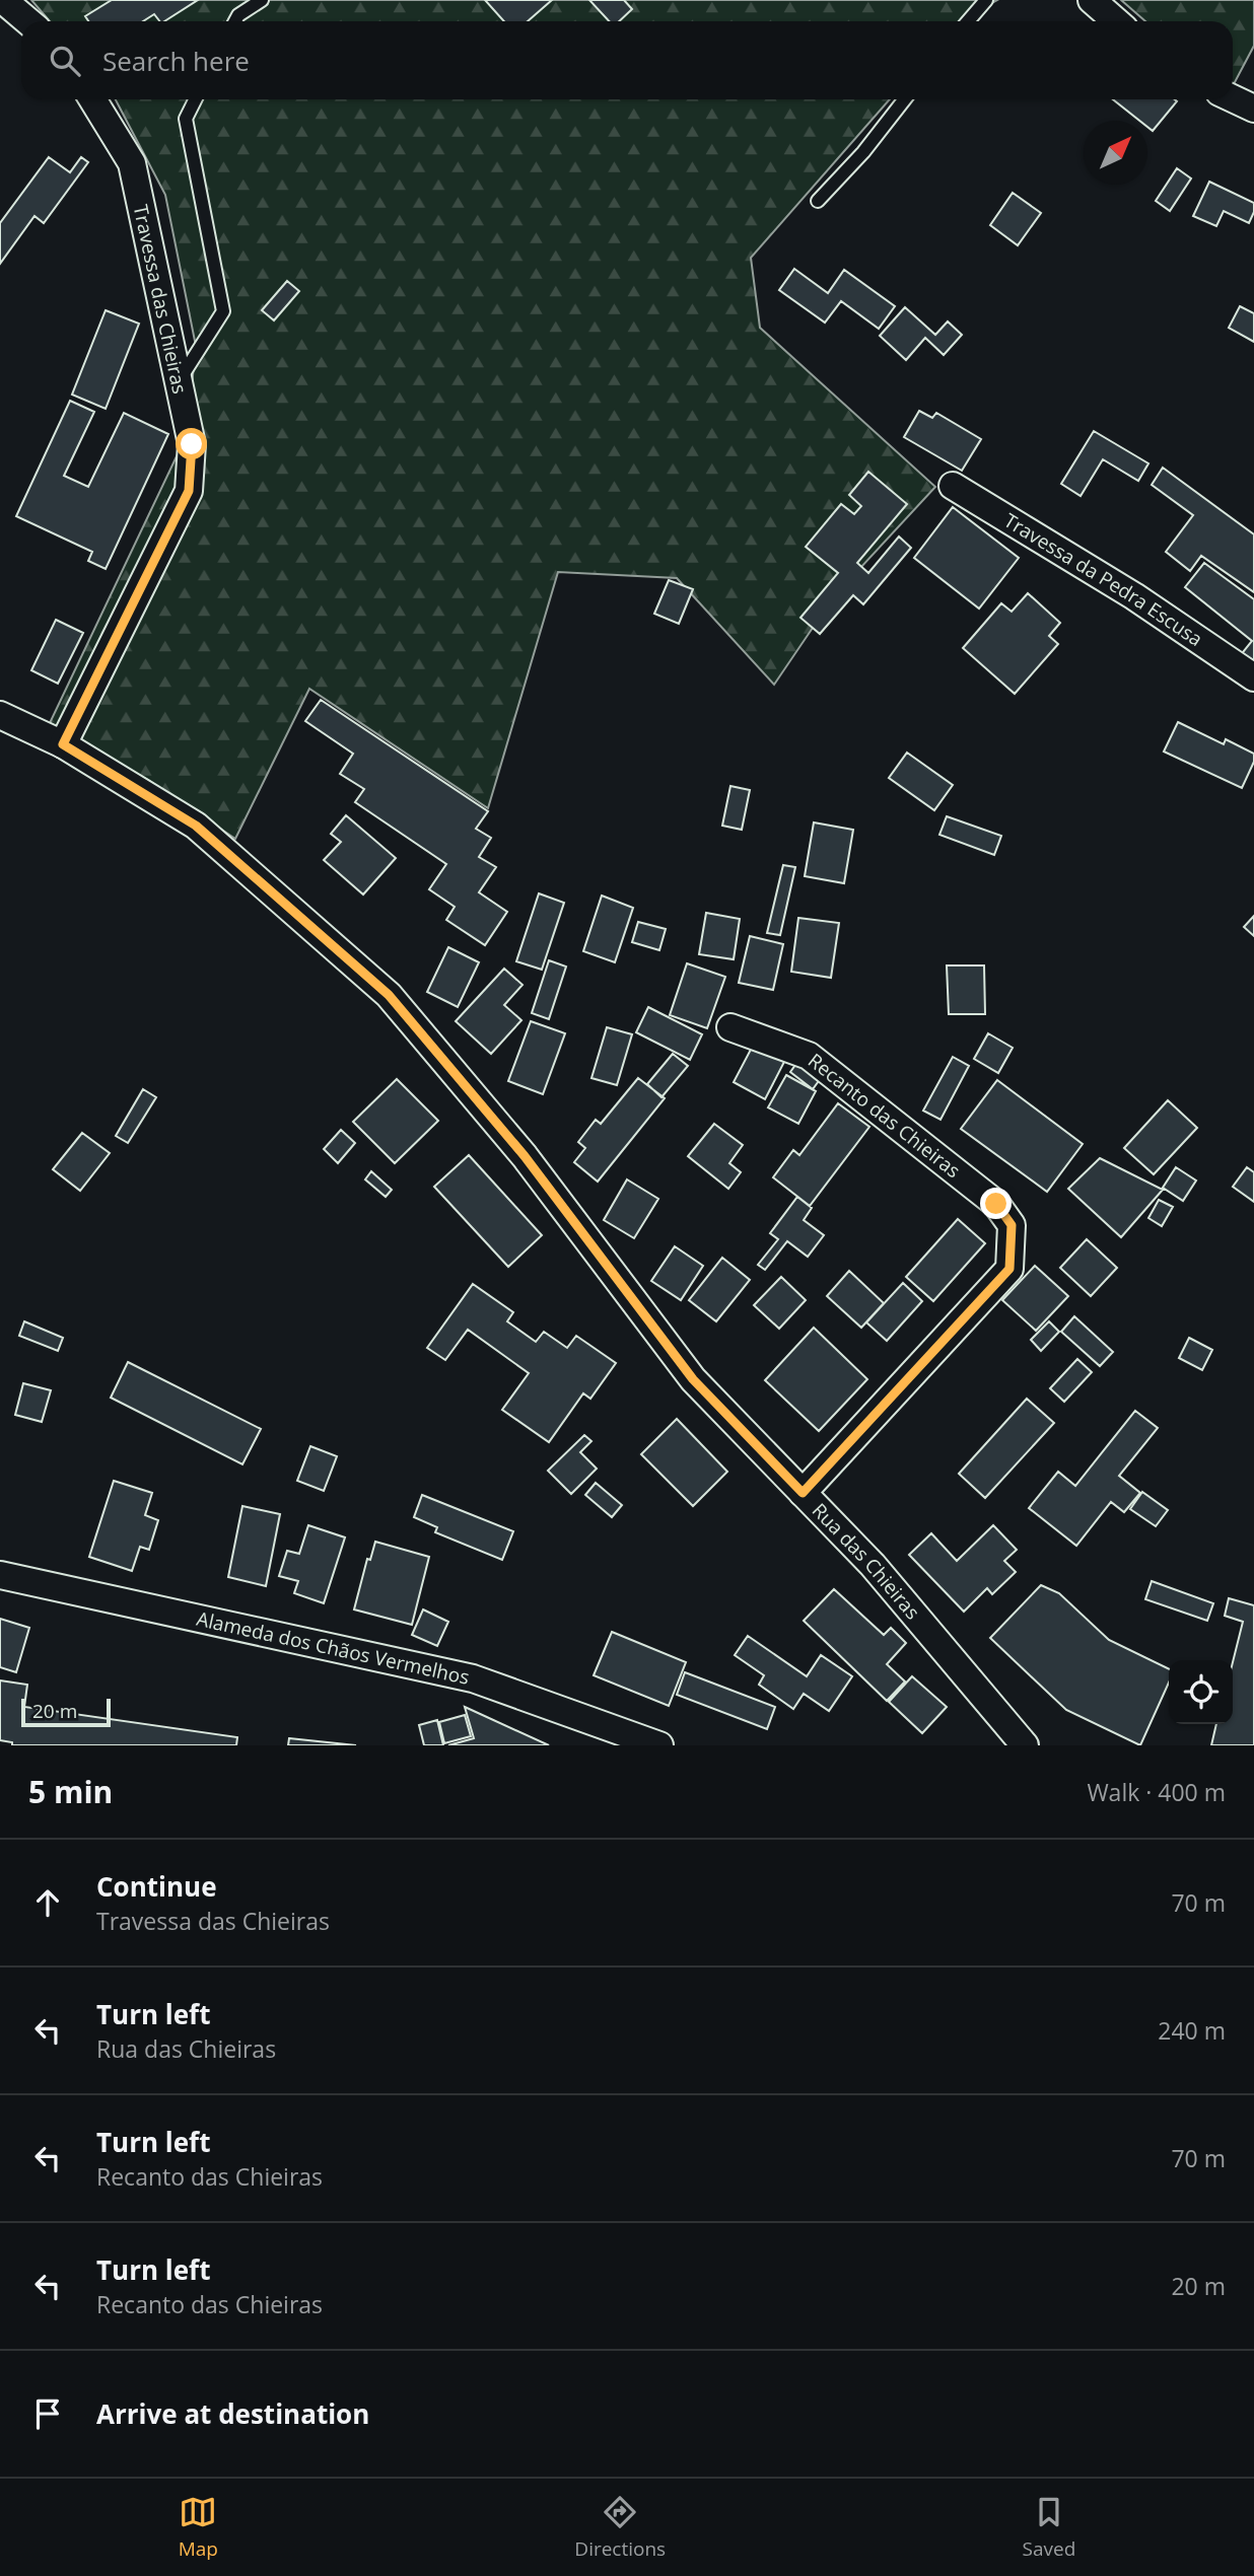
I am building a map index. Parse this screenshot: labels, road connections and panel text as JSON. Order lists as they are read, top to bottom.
{
  "streets": {
    "street": [
      "Travessa das Chieiras",
      "Travessa da Pedra Escusa",
      "Recanto das Chieiras",
      "Rua das Chieiras",
      "Alameda dos Chãos Vermelhos"
    ]
  },
  "crossings": [
    ["Travessa das Chieiras", "Rua das Chieiras"],
    ["Recanto das Chieiras", "Rua das Chieiras"]
  ],
  "scale_bar": "20 m",
  "north": "top right",
  "page": {
    "search": "Search here",
    "scale": "20 m",
    "heading": ["5 min", "Walk · 400 m"],
    "list": [
      ["Continue", "Travessa das Chieiras", "70 m"],
      ["Turn left", "Rua das Chieiras", "240 m"],
      ["Turn left", "Recanto das Chieiras", "70 m"],
      ["Turn left", "Recanto das Chieiras", "20 m"],
      "Arrive at destination"
    ],
    "nav": ["Map", "Directions", "Saved"]
  }
}
